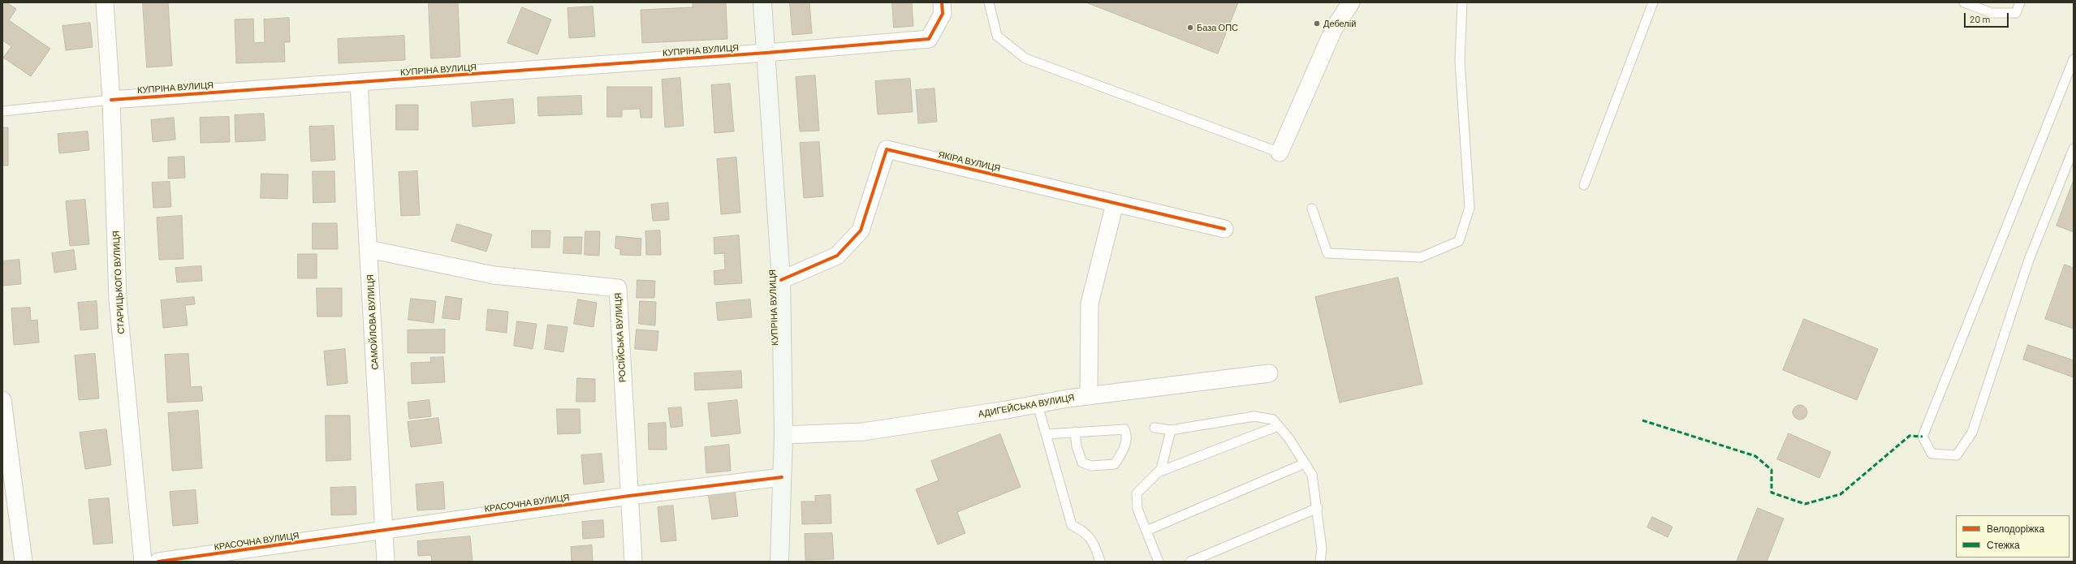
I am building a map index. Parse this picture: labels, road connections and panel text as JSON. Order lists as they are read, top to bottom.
{
  "streets": {
    "main road": ["КУПРІНА ВУЛИЦЯ"],
    "street": [
      "ЯКІРА ВУЛИЦЯ",
      "СТАРИЦЬКОГО ВУЛИЦЯ",
      "САМОЙЛОВА ВУЛИЦЯ",
      "РОСІЙСЬКА ВУЛИЦЯ",
      "АДИГЕЙСЬКА ВУЛИЦЯ",
      "КРАСОЧНА ВУЛИЦЯ"
    ]
  },
  "crossings": [
    ["КУПРІНА ВУЛИЦЯ", "ЯКІРА ВУЛИЦЯ"],
    ["КУПРІНА ВУЛИЦЯ", "СТАРИЦЬКОГО ВУЛИЦЯ"],
    ["КУПРІНА ВУЛИЦЯ", "САМОЙЛОВА ВУЛИЦЯ"],
    ["КУПРІНА ВУЛИЦЯ", "АДИГЕЙСЬКА ВУЛИЦЯ"],
    ["КУПРІНА ВУЛИЦЯ", "КРАСОЧНА ВУЛИЦЯ"],
    ["САМОЙЛОВА ВУЛИЦЯ", "РОСІЙСЬКА ВУЛИЦЯ"],
    ["САМОЙЛОВА ВУЛИЦЯ", "КРАСОЧНА ВУЛИЦЯ"],
    ["РОСІЙСЬКА ВУЛИЦЯ", "КРАСОЧНА ВУЛИЦЯ"]
  ],
  "places": ["Дебелій", "База ОПС"],
  "legend": ["Велодоріжка", "Стежка"],
  "scale_bar": "20 m"
}
